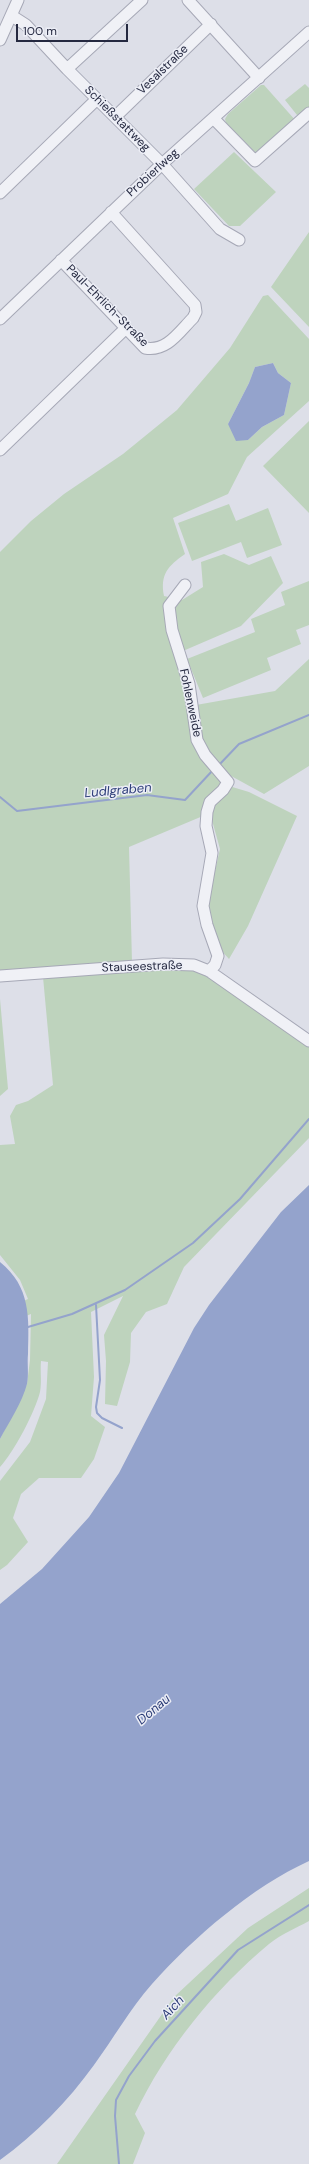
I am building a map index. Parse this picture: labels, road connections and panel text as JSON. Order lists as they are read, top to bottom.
{
  "streets": {
    "street": [
      "Vesalstraße",
      "Schießstattweg",
      "Probierlweg",
      "Paul-Ehrlich-Straße",
      "Fohlenweide",
      "Stauseestraße"
    ]
  },
  "crossings": [
    ["Vesalstraße", "Schießstattweg"],
    ["Schießstattweg", "Probierlweg"],
    ["Probierlweg", "Paul-Ehrlich-Straße"],
    ["Fohlenweide", "Stauseestraße"]
  ],
  "water": ["Ludlgraben", "Donau", "Aich"],
  "scale_bar": "100 m"
}
